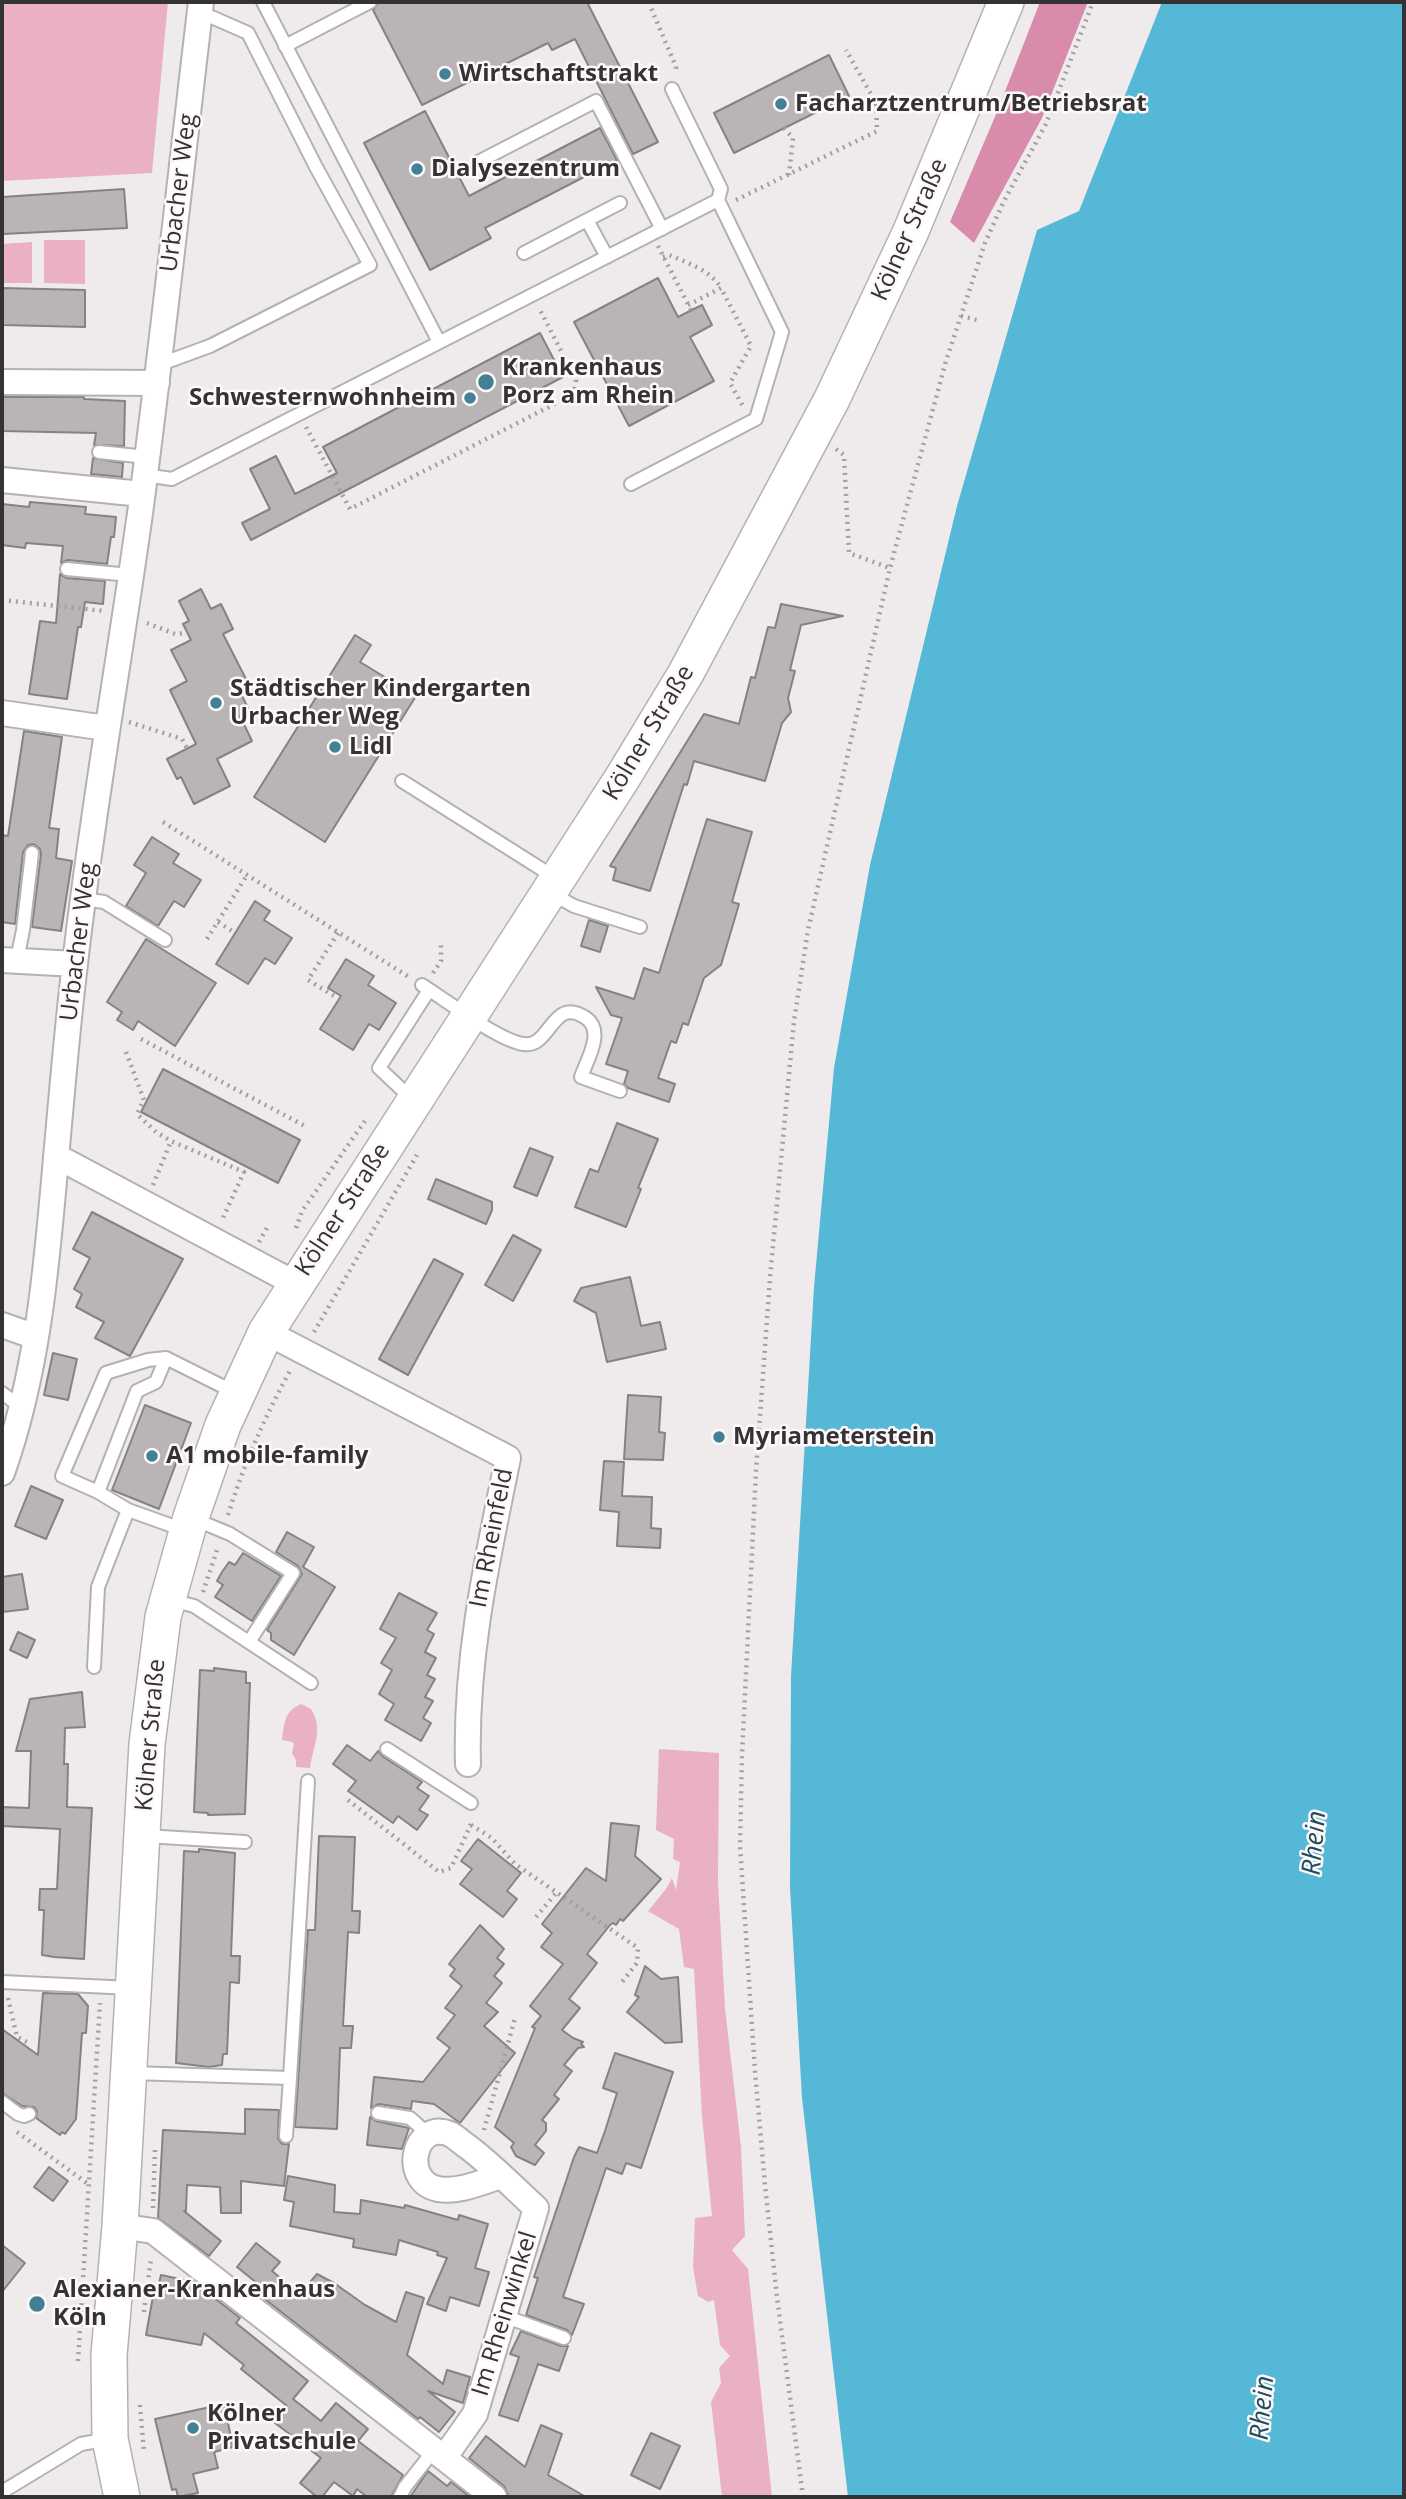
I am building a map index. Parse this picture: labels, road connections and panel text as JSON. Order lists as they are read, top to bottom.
{
  "streets": {
    "main road": ["Kölner Straße"],
    "street": ["Urbacher Weg", "Im Rheinfeld", "Im Rheinwinkel"]
  },
  "crossings": [
    ["Kölner Straße", "Im Rheinfeld"]
  ],
  "water": ["Rhein"],
  "places": [
    "Wirtschaftstrakt",
    "Facharztzentrum/Betriebsrat",
    "Dialysezentrum",
    "Krankenhaus Porz am Rhein",
    "Schwesternwohnheim",
    "Städtischer Kindergarten Urbacher Weg",
    "Lidl",
    "Myriameterstein",
    "A1 mobile-family",
    "Alexianer-Krankenhaus Köln",
    "Kölner Privatschule"
  ]
}
